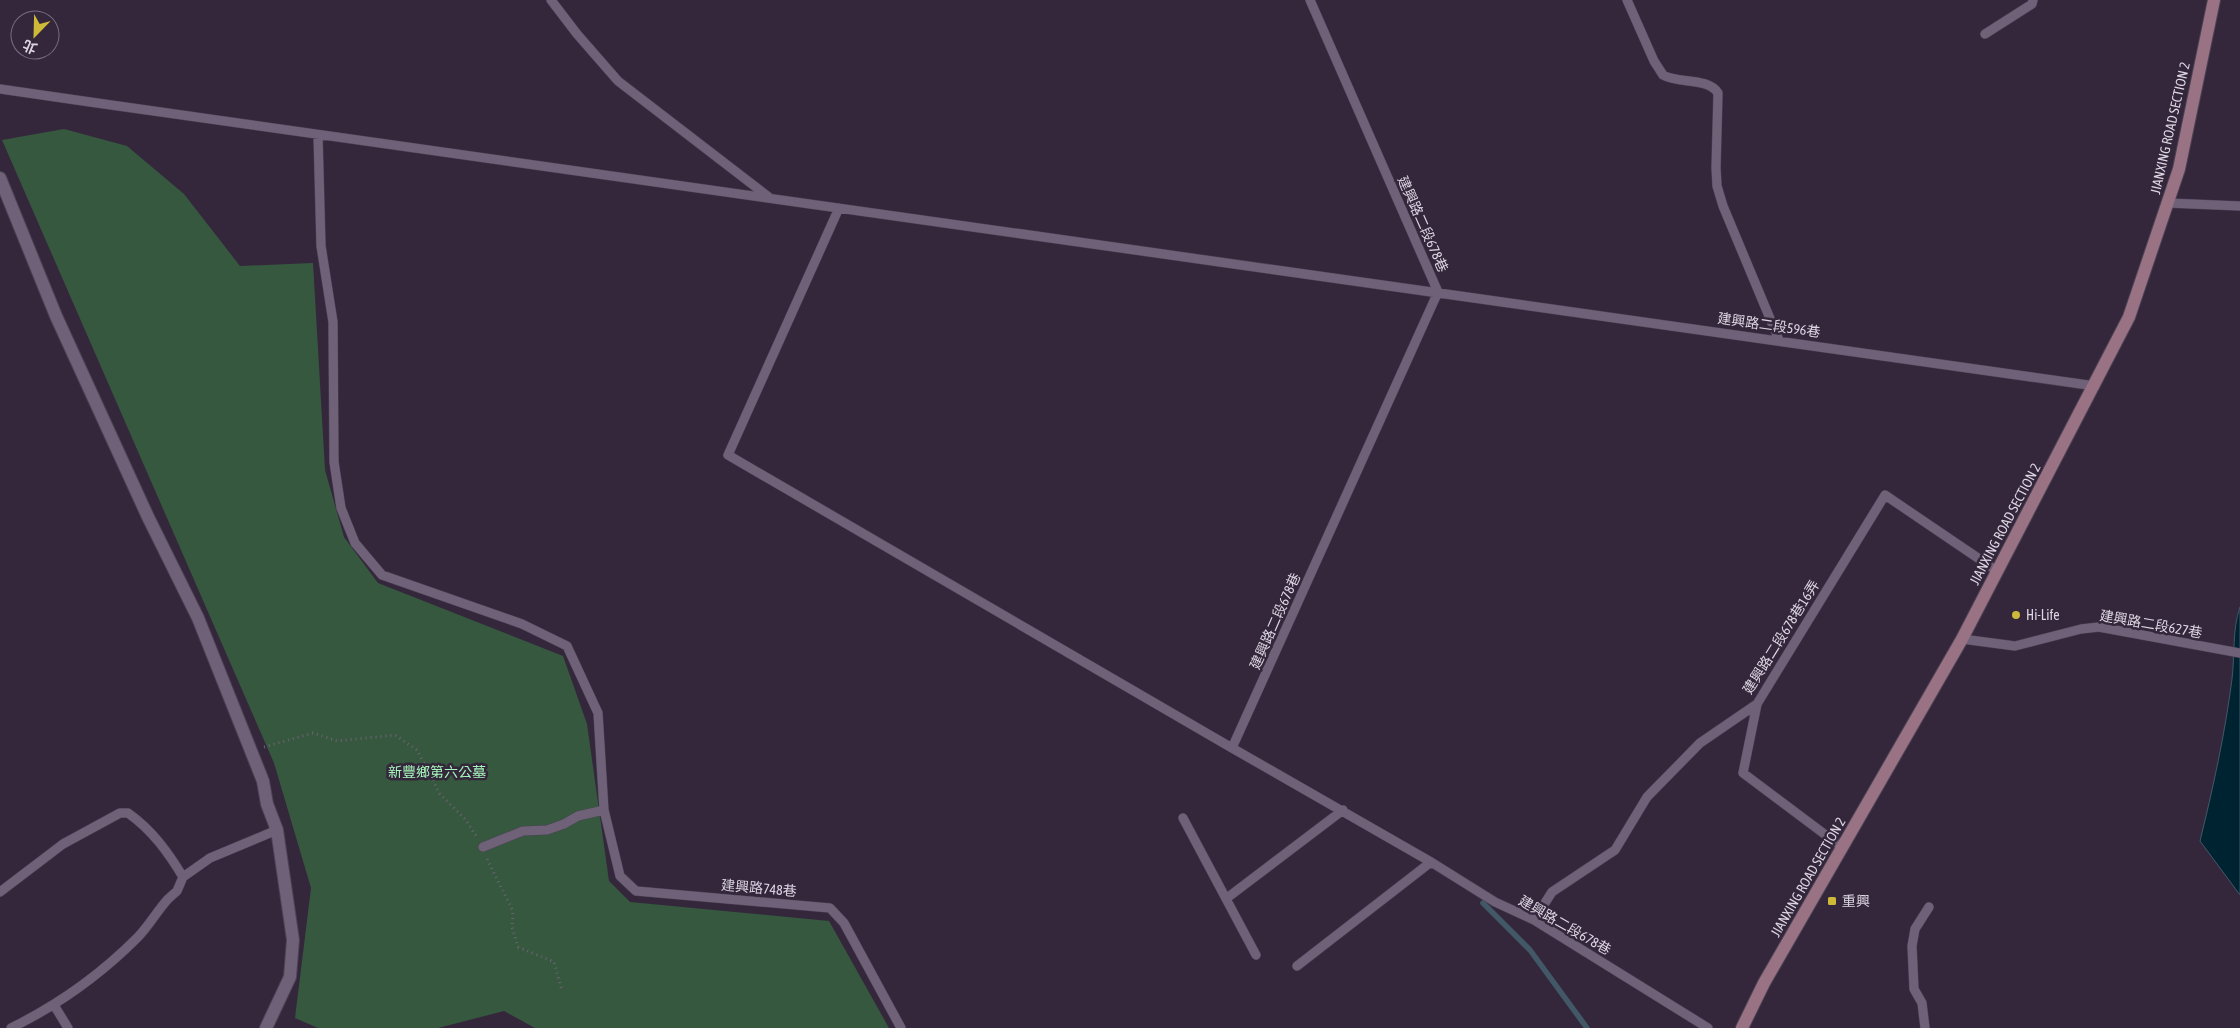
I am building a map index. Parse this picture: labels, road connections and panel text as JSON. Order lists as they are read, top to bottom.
{
  "streets": {
    "street": ["JIANXING ROAD SECTION 2"],
    "lane": [
      "建興路二段678巷",
      "建興路二段596巷",
      "建興路二段627巷",
      "建興路二段678巷16弄",
      "建興路748巷"
    ]
  },
  "crossings": [
    ["JIANXING ROAD SECTION 2", "建興路二段596巷"],
    ["JIANXING ROAD SECTION 2", "建興路二段627巷"],
    ["JIANXING ROAD SECTION 2", "建興路二段678巷16弄"],
    ["建興路二段678巷", "建興路二段596巷"],
    ["建興路二段678巷", "建興路二段678巷16弄"],
    ["建興路二段596巷", "建興路748巷"]
  ],
  "parks": ["新豐鄉第六公墓"],
  "places": {
    "other": ["Hi-Life"],
    "transit": ["重興"]
  },
  "north": "bottom left"
}
